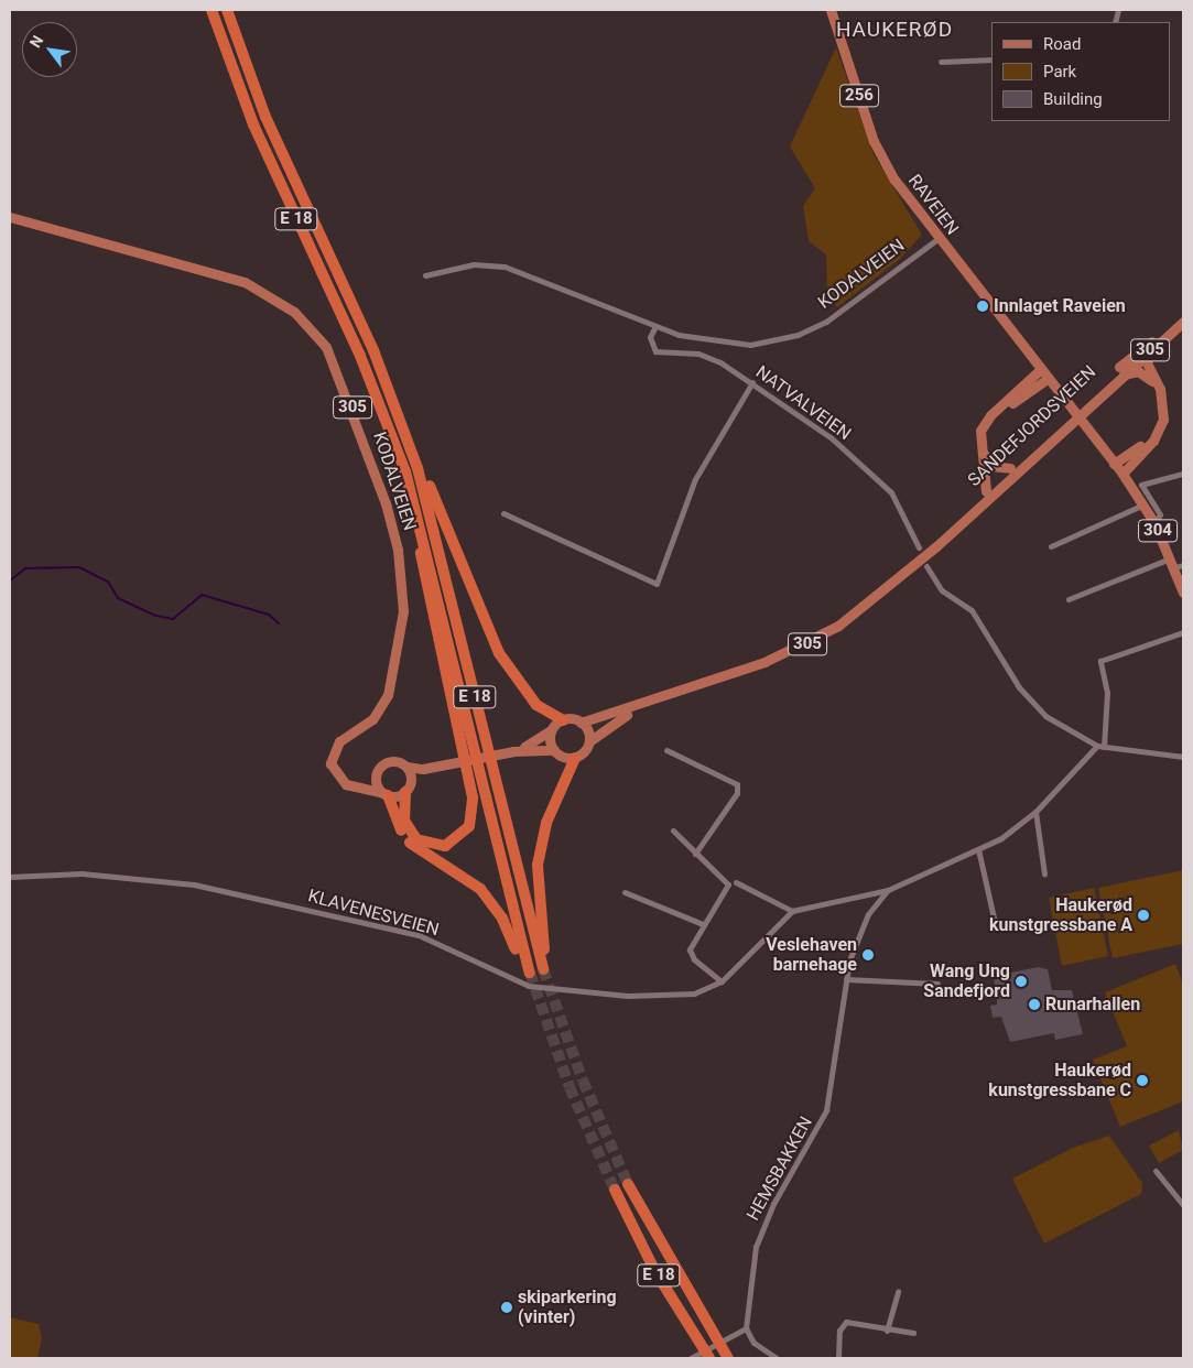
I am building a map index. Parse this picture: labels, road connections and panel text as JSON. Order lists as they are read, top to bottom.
{
  "streets": {
    "highway": ["E 18"],
    "main road": [
      "256",
      "RAVEIEN",
      "KODALVEIEN",
      "305",
      "SANDEFJORDSVEIEN",
      "304"
    ],
    "street": ["NATVALVEIEN", "KLAVENESVEIEN", "HEMSBAKKEN"]
  },
  "crossings": [
    ["RAVEIEN", "KODALVEIEN"],
    ["RAVEIEN", "305"],
    ["E 18", "305"],
    ["E 18", "SANDEFJORDSVEIEN"],
    ["KODALVEIEN", "NATVALVEIEN"],
    ["305", "SANDEFJORDSVEIEN"],
    ["305", "304"]
  ],
  "districts": ["HAUKERØD"],
  "places": [
    "Innlaget Raveien",
    "Haukerød kunstgressbane A",
    "Veslehaven barnehage",
    "Wang Ung Sandefjord",
    "Runarhallen",
    "Haukerød kunstgressbane C",
    "skiparkering (vinter)"
  ],
  "legend": ["Road", "Park", "Building"],
  "north": "top left"
}
